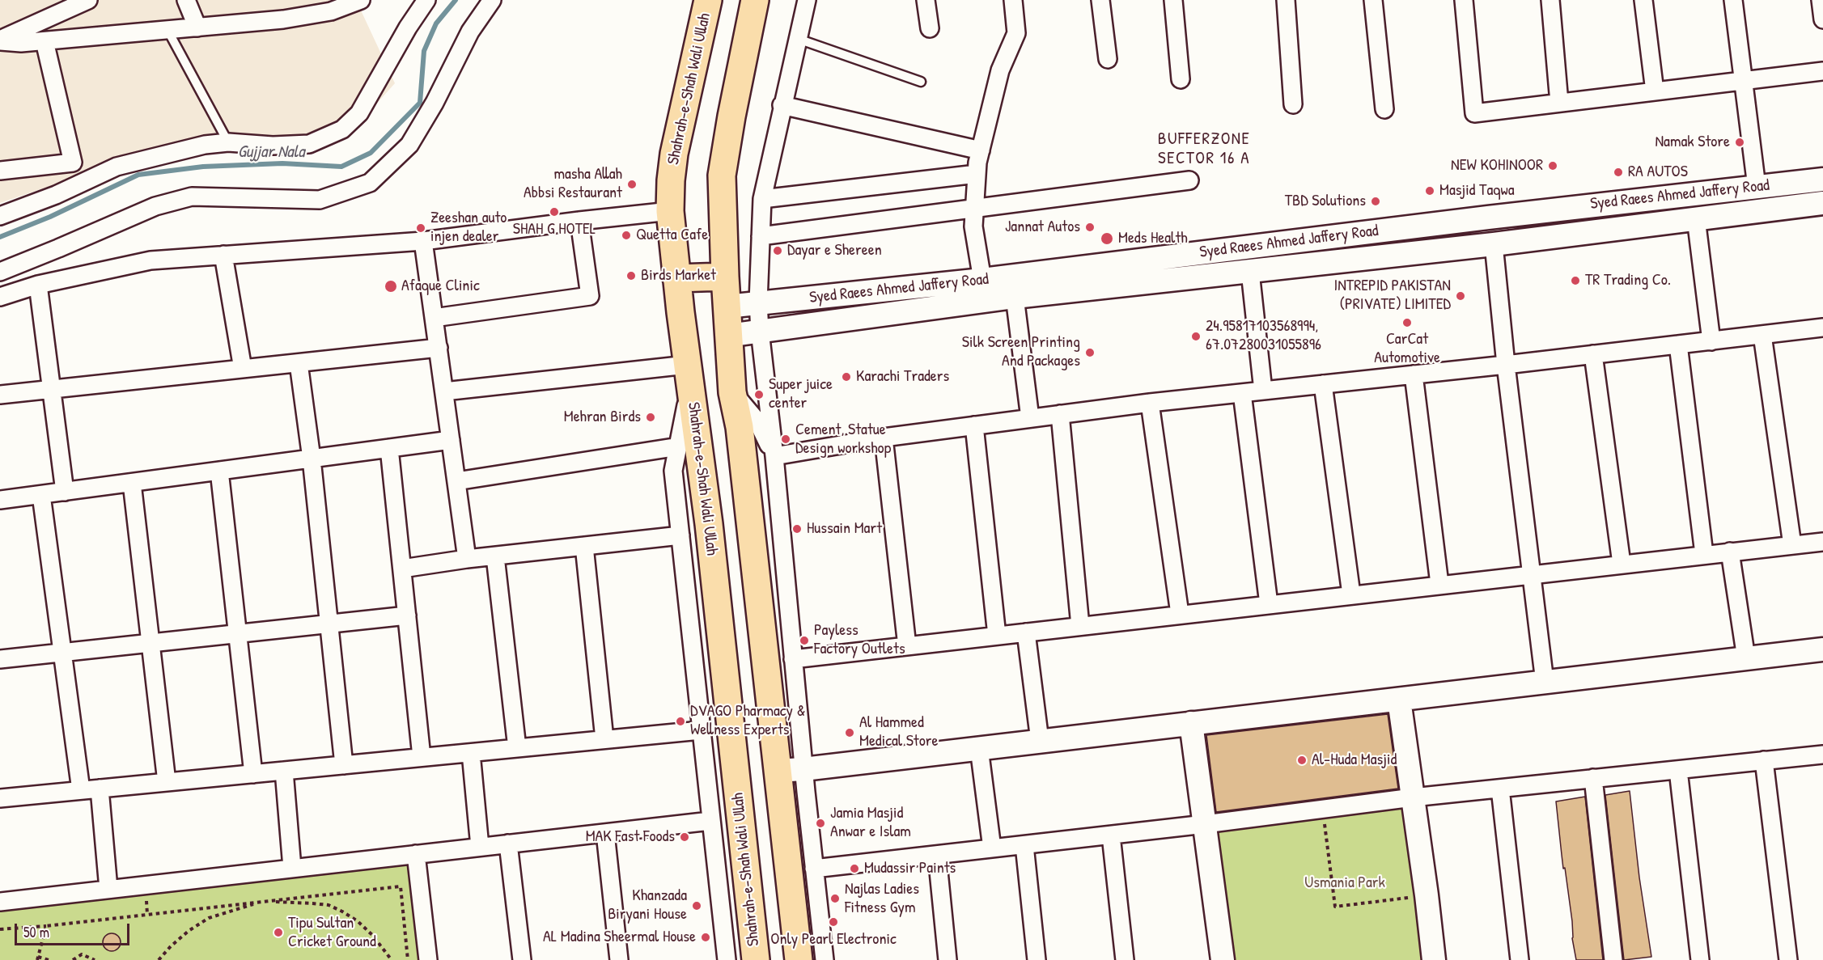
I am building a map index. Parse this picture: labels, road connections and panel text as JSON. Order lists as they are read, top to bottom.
{
  "streets": {
    "main road": ["Shahrah-e-Shah Wali Ullah", "Syed Raees Ahmed Jaffery Road"]
  },
  "districts": ["BUFFERZONE SECTOR 16 A"],
  "water": ["Gujjar Nala"],
  "parks": ["Usmania Park"],
  "places": [
    "Namak Store",
    "NEW KOHINOOR",
    "RA AUTOS",
    "masha Allah Abbsi Restaurant",
    "Masjid Taqwa",
    "TBD Solutions",
    "SHAH G HOTEL",
    "Jannat Autos",
    "Zeeshan auto injen dealer",
    "Quetta Cafe",
    "Meds Health",
    "Dayar e Shereen",
    "Birds Market",
    "TR Trading Co.",
    "Afaque Clinic",
    "INTREPID PAKISTAN (PRIVATE) LIMITED",
    "CarCat Automotive",
    "24.95817103568994, 67.07280031055896",
    "Silk Screen Printing And Packages",
    "Karachi Traders",
    "Super juice center",
    "Mehran Birds",
    "Cement, Statue Design workshop",
    "Hussain Mart",
    "Payless Factory Outlets",
    "DVAGO Pharmacy & Wellness Experts",
    "Al Hammed Medical Store",
    "Al-Huda Masjid",
    "Jamia Masjid Anwar e Islam",
    "MAK Fast Foods",
    "Mudassir Paints",
    "Najlas Ladies Fitness Gym",
    "Khanzada Biryani House",
    "Only Pearl Electronic",
    "Tipu Sultan Cricket Ground",
    "AL Madina Sheermal House"
  ],
  "scale_bar": "50 m"
}
